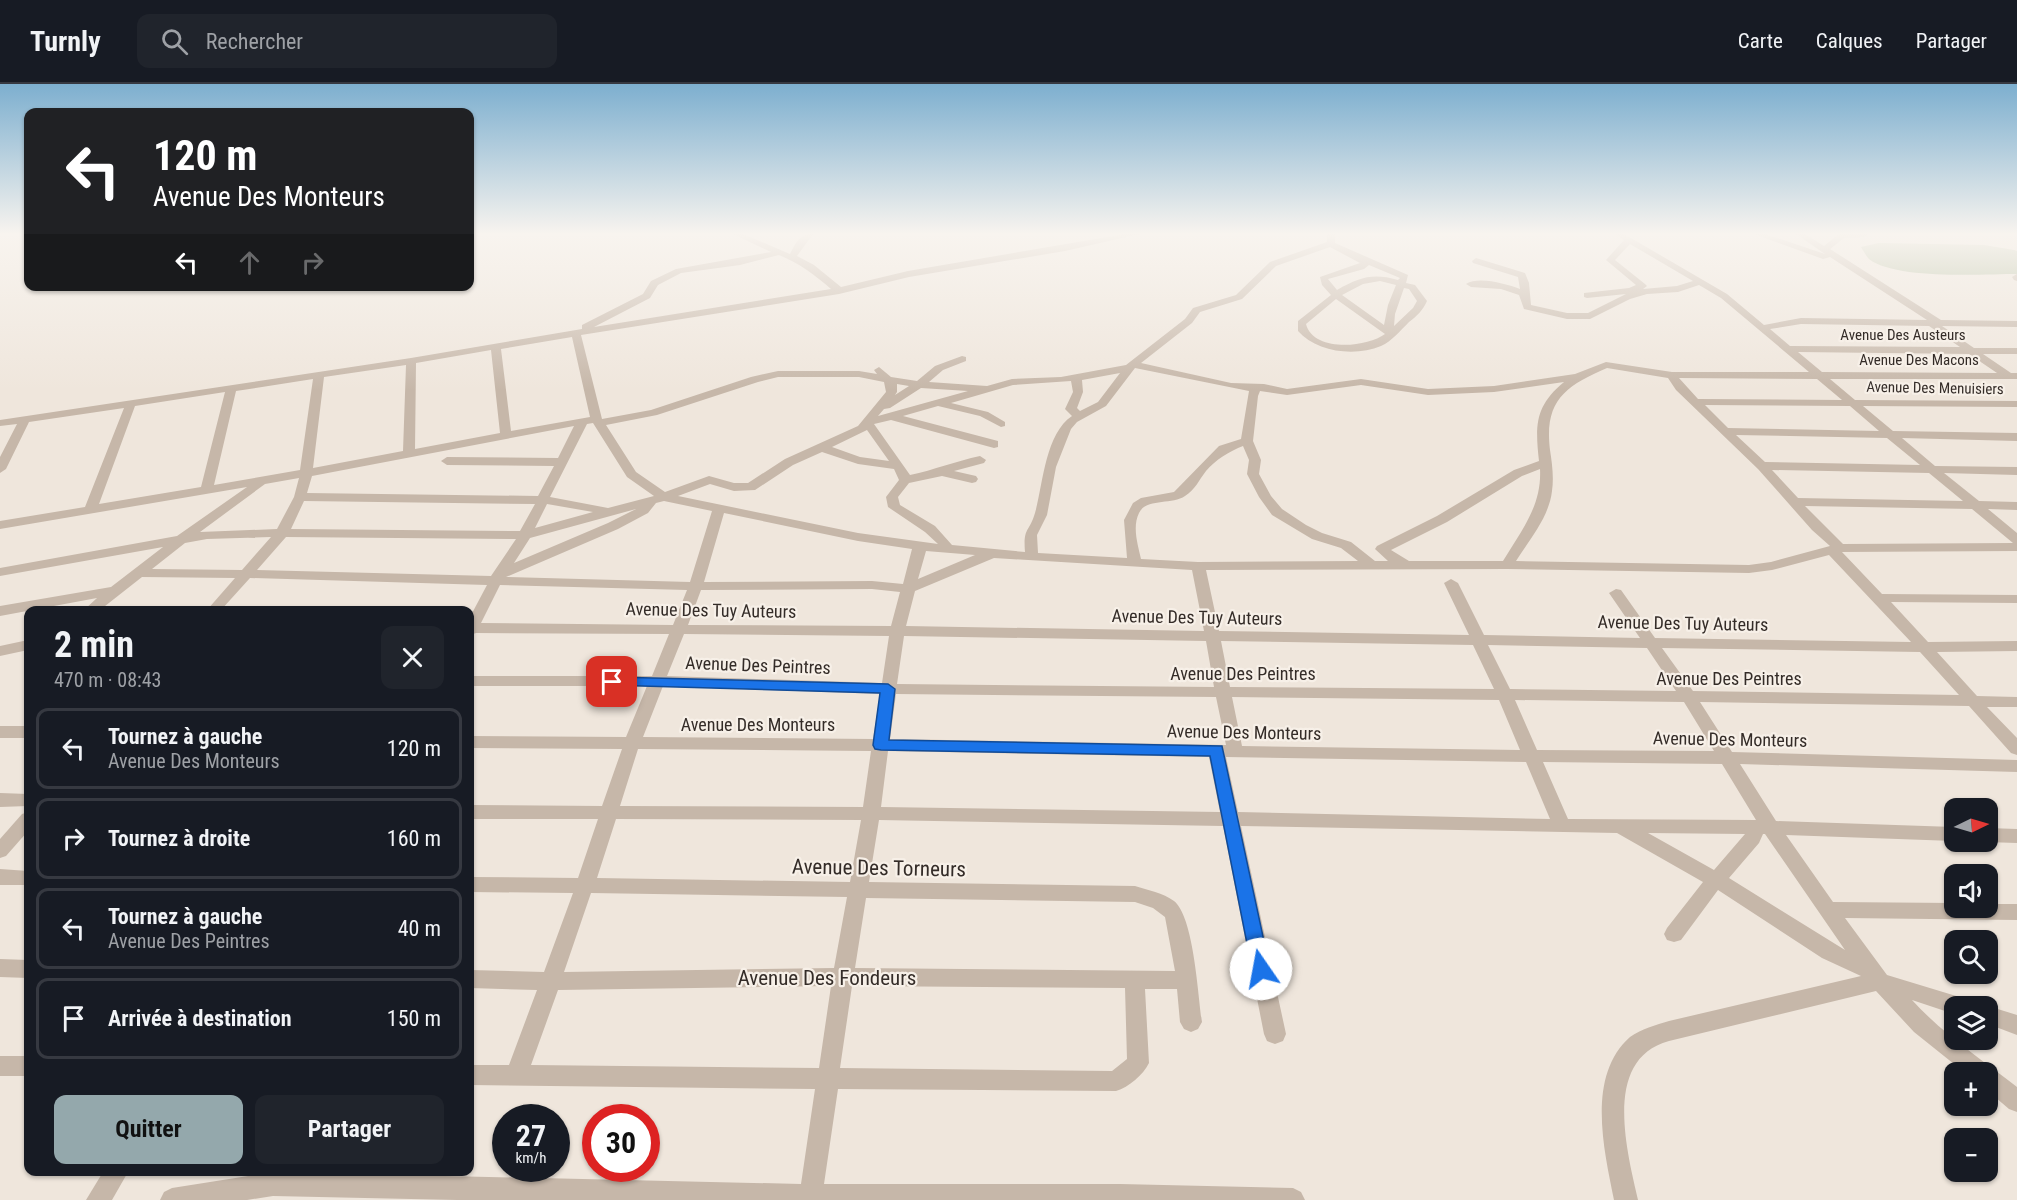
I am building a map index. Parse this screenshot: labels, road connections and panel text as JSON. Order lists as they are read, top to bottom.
{
  "streets": {
    "street": [
      "Avenue Des Austeurs",
      "Avenue Des Macons",
      "Avenue Des Menuisiers",
      "Avenue Des Tuy Auteurs",
      "Avenue Des Peintres",
      "Avenue Des Monteurs",
      "Avenue Des Torneurs",
      "Avenue Des Fondeurs"
    ]
  },
  "crossings": [
    ["Avenue Des Torneurs", "Avenue Des Fondeurs"]
  ],
  "north": "right",
  "page": {
    "header": "Turnly",
    "search": "Rechercher",
    "nav": ["Carte", "Calques", "Partager"],
    "turn": ["120 m", "Avenue Des Monteurs"],
    "heading": ["2 min", "470 m · 08:43"],
    "list": [
      {
        "name": "Tournez à gauche",
        "note": "Avenue Des Monteurs",
        "value": "120 m"
      },
      {
        "name": "Tournez à droite",
        "value": "160 m"
      },
      {
        "name": "Tournez à gauche",
        "note": "Avenue Des Peintres",
        "value": "40 m"
      },
      {
        "name": "Arrivée à destination",
        "value": "150 m"
      }
    ],
    "map_buttons": ["+", "−"],
    "buttons": ["Quitter", "Partager"],
    "speed": "27 km/h",
    "limit": "30"
  }
}
